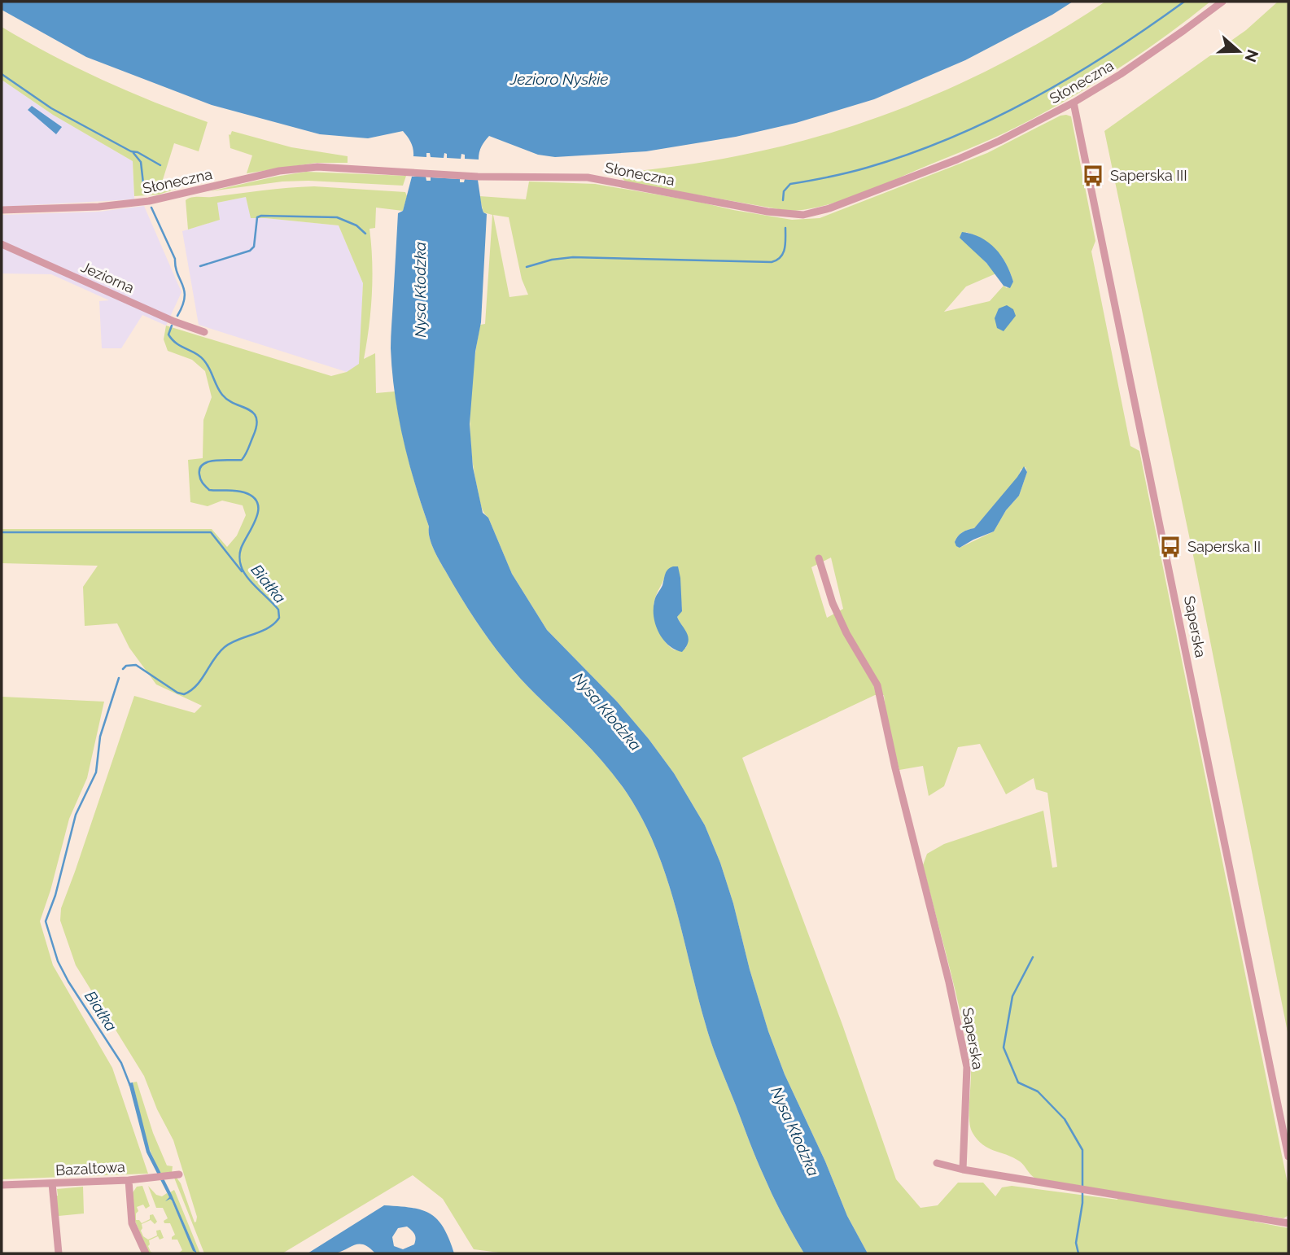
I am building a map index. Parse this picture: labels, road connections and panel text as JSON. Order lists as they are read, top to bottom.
{
  "streets": {
    "street": [
      "Słoneczna",
      "Jeziorna",
      "Saperska",
      "Bazaltowa"
    ]
  },
  "crossings": [
    ["Słoneczna", "Saperska"]
  ],
  "water": ["Jezioro Nyskie", "Nysa Kłodzka", "Białka"],
  "places": {
    "bus stop": ["Saperska III", "Saperska II"]
  },
  "north": "right"
}
